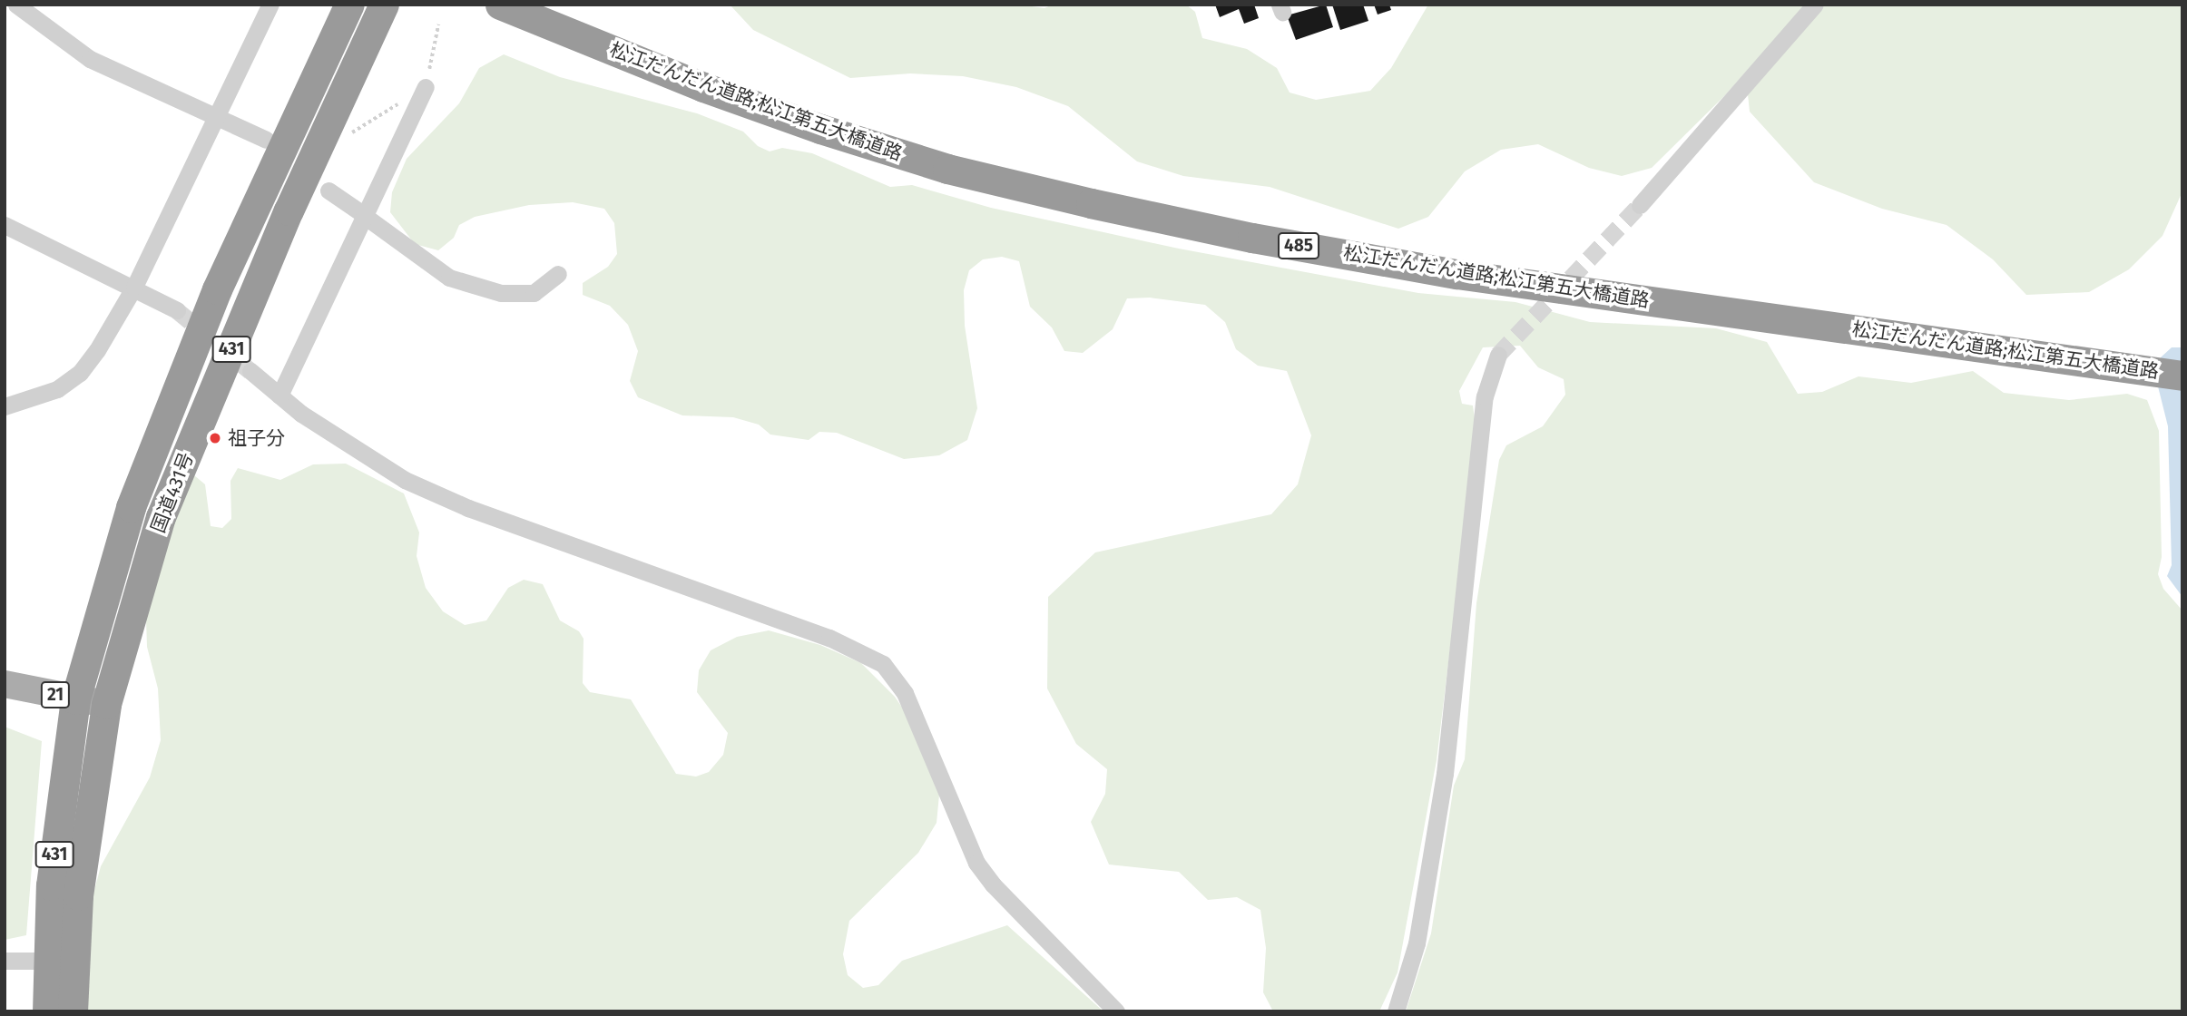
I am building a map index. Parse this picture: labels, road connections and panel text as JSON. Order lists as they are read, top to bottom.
{
  "streets": {
    "highway": [
      "松江だんだん道路;松江第五大橋道路",
      "485",
      "431",
      "国道431号"
    ],
    "main road": ["21"]
  },
  "crossings": [
    ["国道431号", "21"]
  ],
  "places": ["祖子分"]
}
